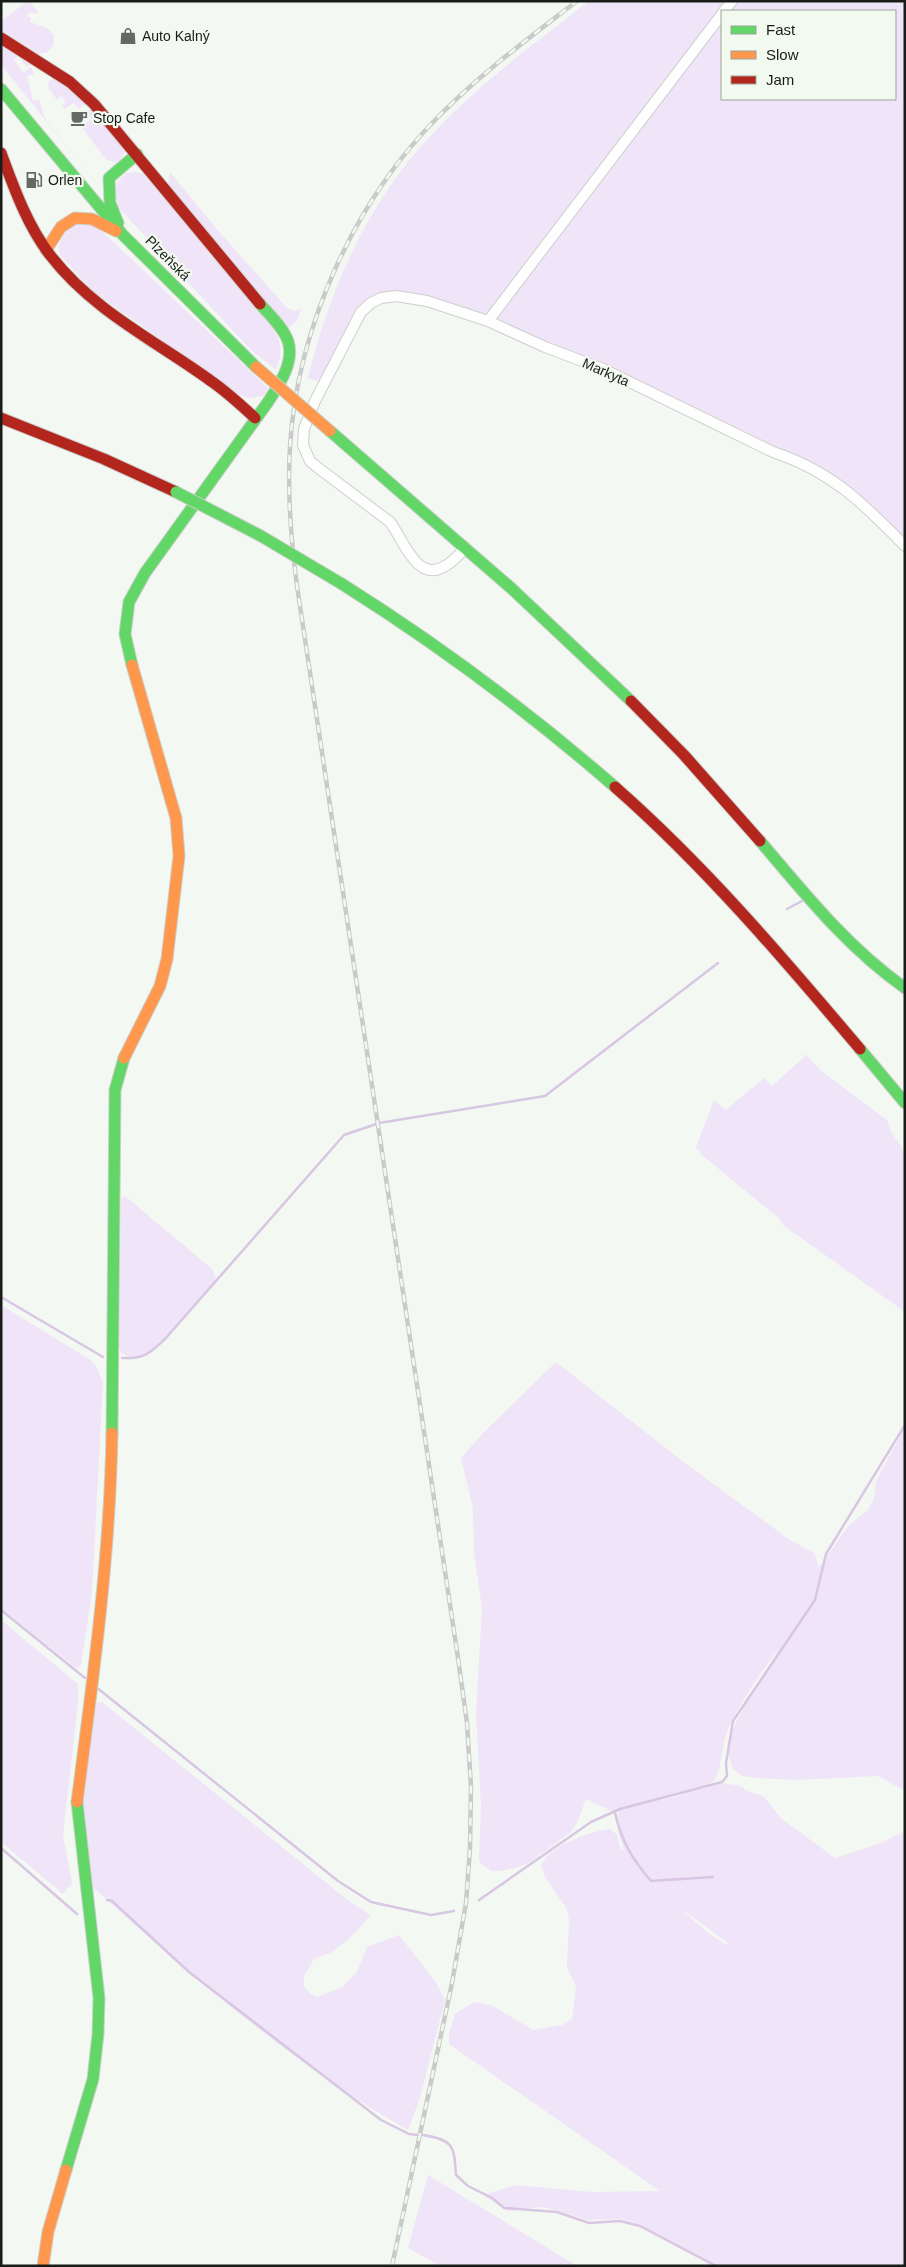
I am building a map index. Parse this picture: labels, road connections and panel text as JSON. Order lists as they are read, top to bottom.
{
  "streets": {
    "main road": ["Plzeňská"],
    "street": ["Markyta"]
  },
  "crossings": [
    ["Plzeňská", "Markyta"]
  ],
  "places": {
    "shop": ["Auto Kalný"],
    "cafe": ["Stop Cafe"],
    "fuel station": ["Orlen"]
  },
  "legend": ["Fast", "Slow", "Jam"]
}
